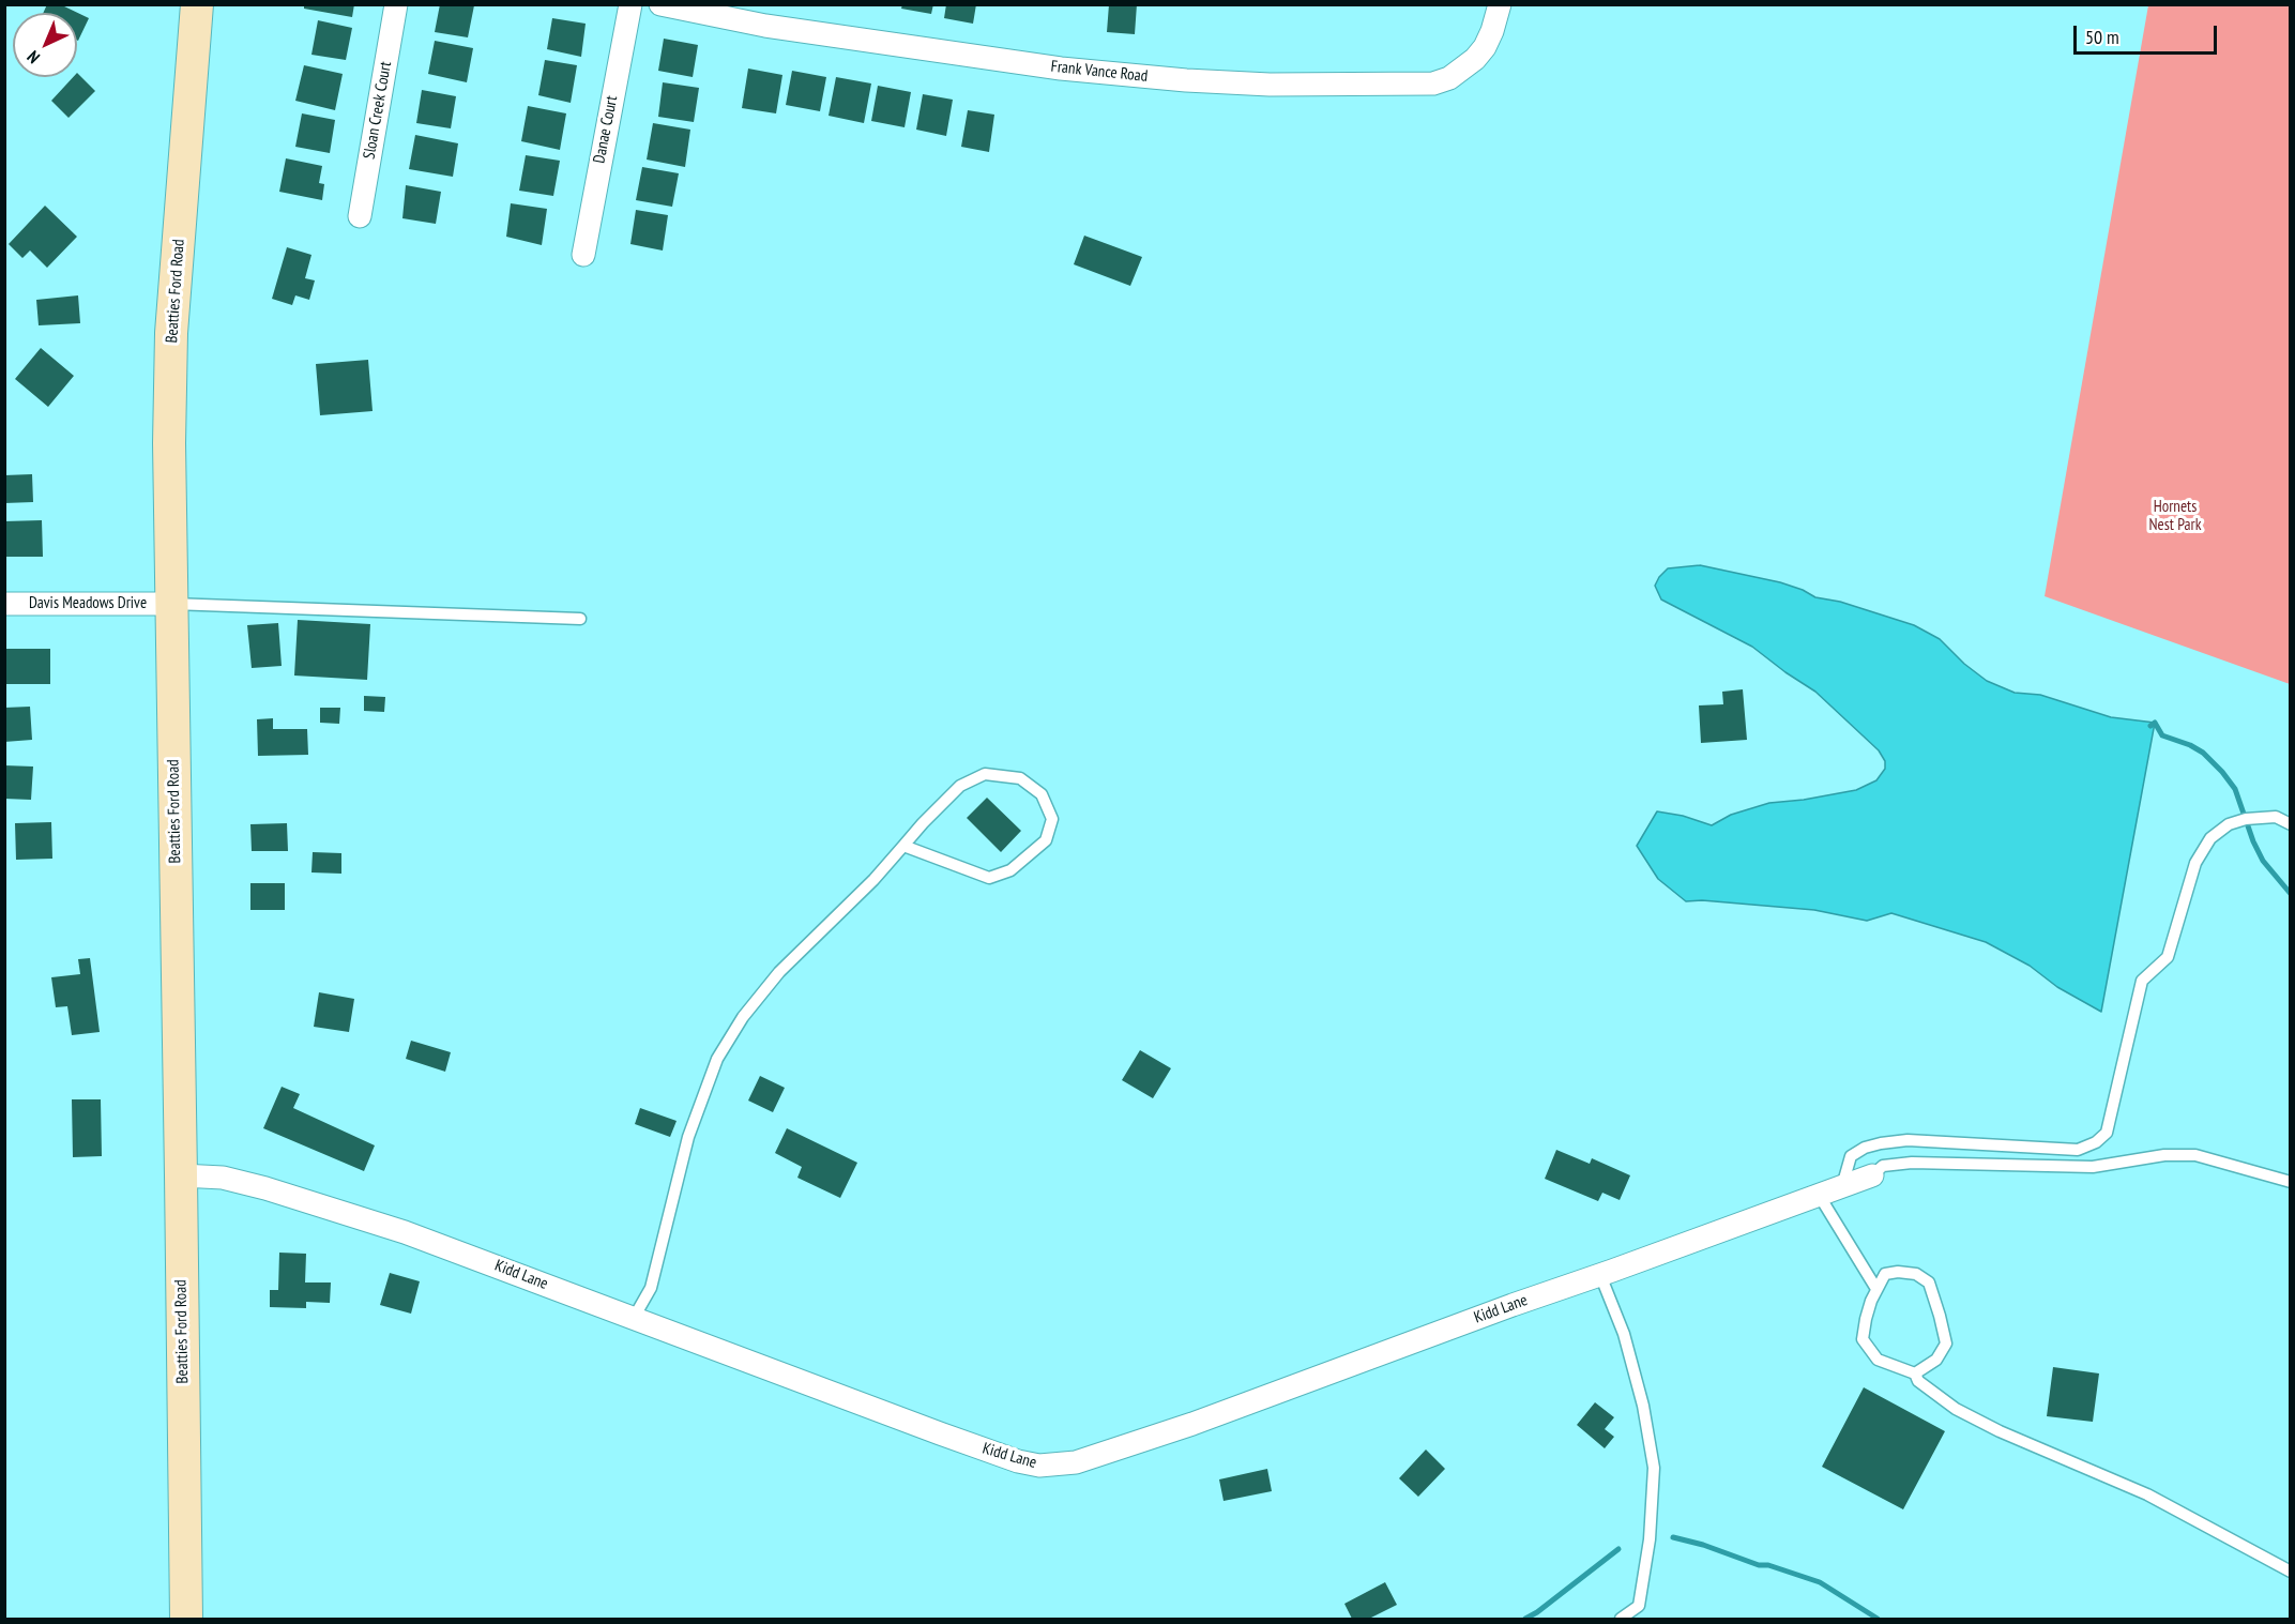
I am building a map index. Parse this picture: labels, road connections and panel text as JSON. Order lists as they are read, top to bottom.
{
  "streets": {
    "main road": ["Beatties Ford Road"],
    "street": [
      "Frank Vance Road",
      "Sloan Creek Court",
      "Danae Court",
      "Davis Meadows Drive",
      "Kidd Lane"
    ]
  },
  "crossings": [
    ["Beatties Ford Road", "Davis Meadows Drive"],
    ["Beatties Ford Road", "Kidd Lane"]
  ],
  "parks": ["Hornets Nest Park"],
  "scale_bar": "50 m",
  "north": "bottom left"
}
